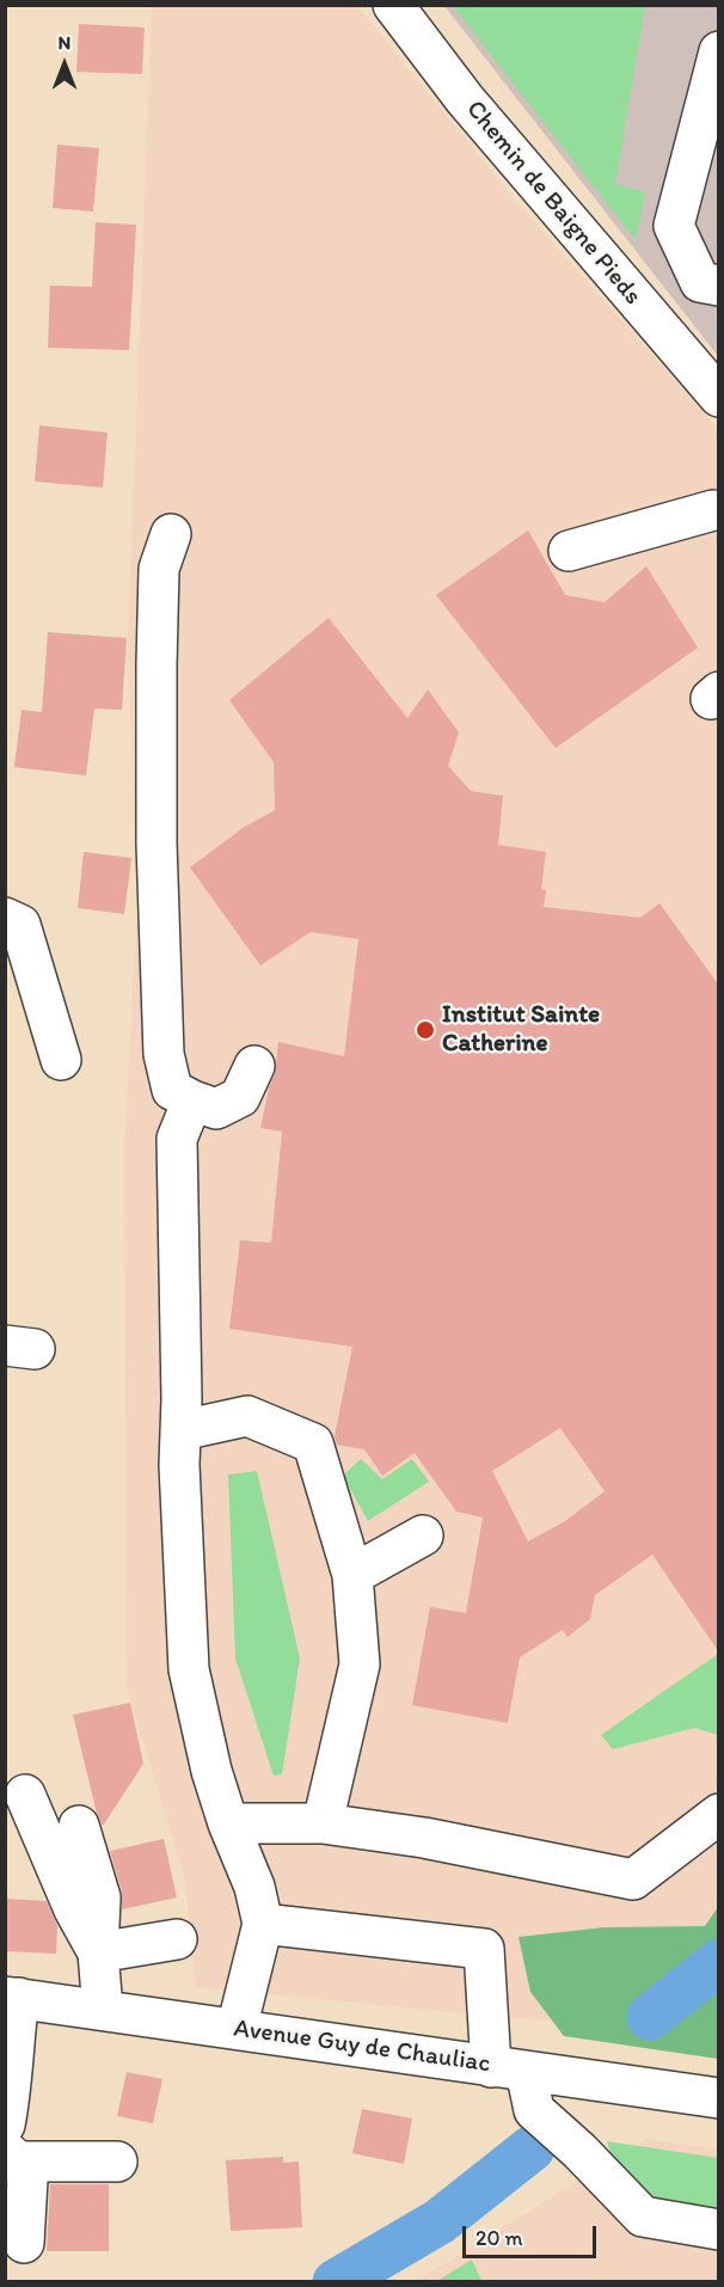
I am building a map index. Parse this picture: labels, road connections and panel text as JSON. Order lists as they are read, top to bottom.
{
  "streets": {
    "street": ["Chemin de Baigne Pieds", "Avenue Guy de Chauliac"]
  },
  "places": ["Institut Sainte Catherine"],
  "scale_bar": "20 m",
  "north": "top"
}
